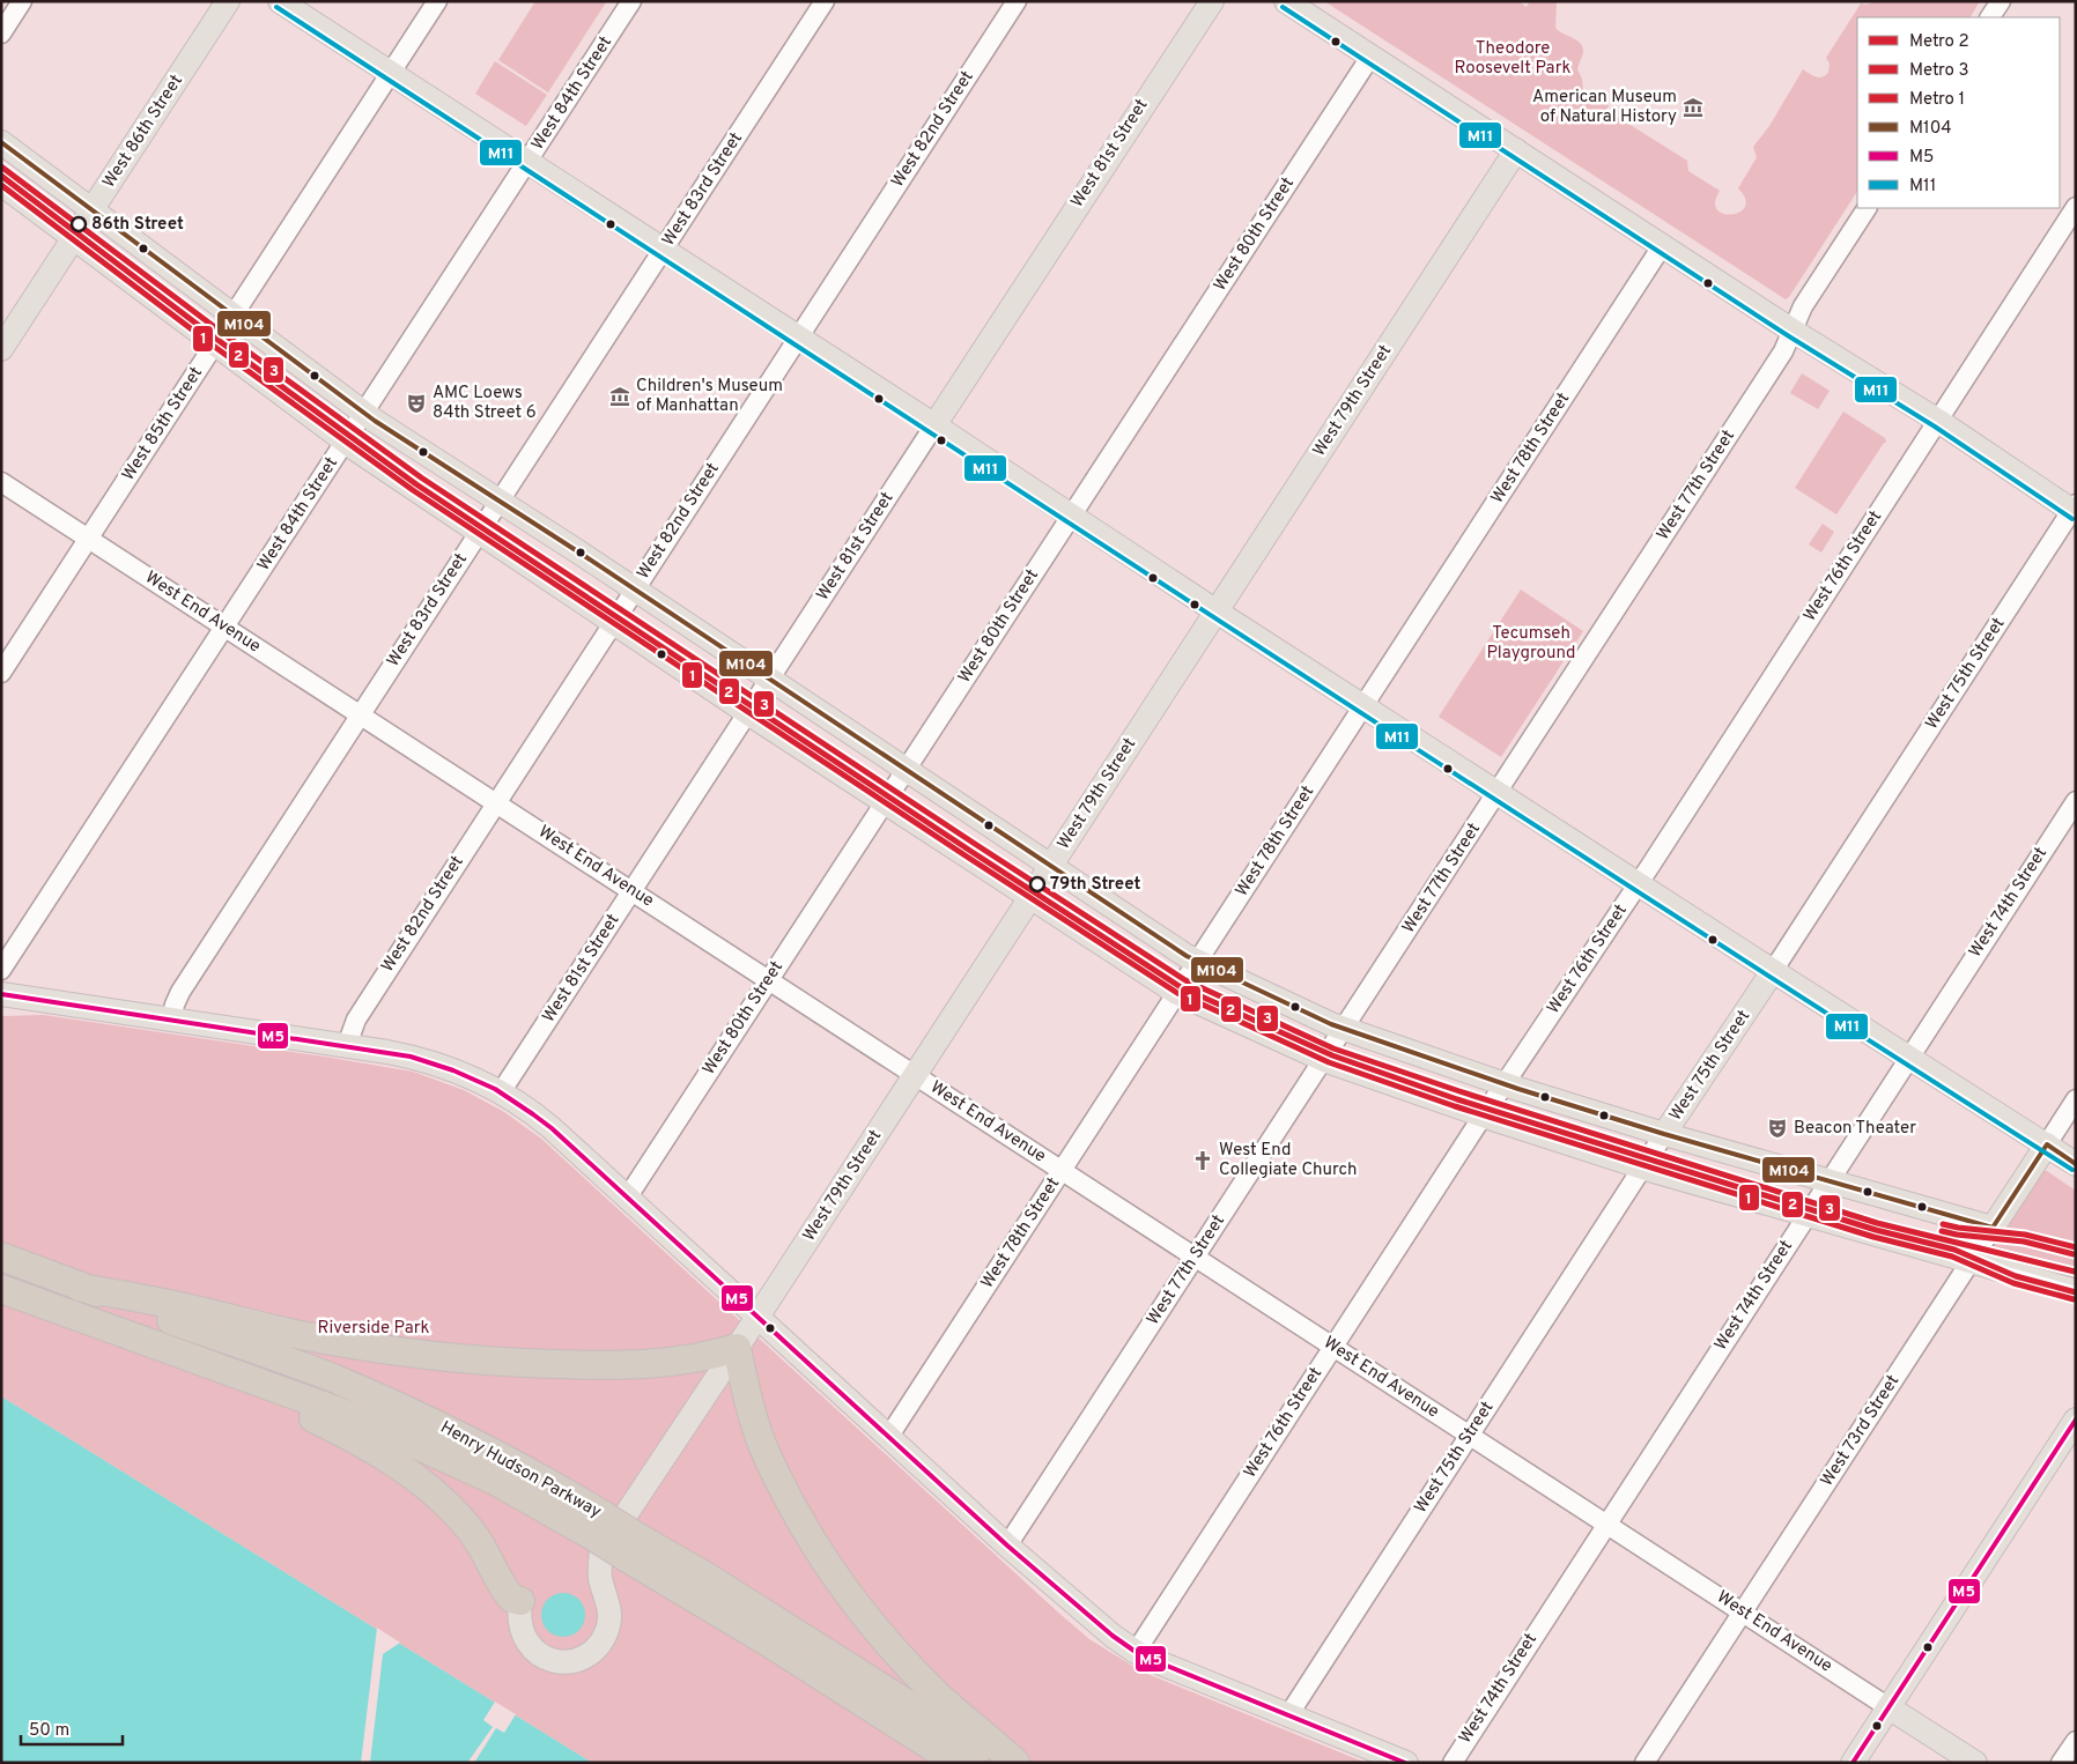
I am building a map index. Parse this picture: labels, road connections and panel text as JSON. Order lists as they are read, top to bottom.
{
  "streets": {
    "highway": ["Henry Hudson Parkway"],
    "main road": [
      "West 86th Street",
      "West 81st Street",
      "West 79th Street",
      "West End Avenue",
      "West 75th Street",
      "West 73rd Street"
    ],
    "street": [
      "West 84th Street",
      "West 82nd Street",
      "West 83rd Street",
      "West 80th Street",
      "West 85th Street",
      "West 78th Street",
      "West 77th Street",
      "West 76th Street",
      "West 74th Street"
    ]
  },
  "crossings": [
    ["West 84th Street", "West End Avenue"],
    ["West 82nd Street", "West End Avenue"],
    ["West 81st Street", "West End Avenue"],
    ["West 83rd Street", "West End Avenue"],
    ["West 80th Street", "West End Avenue"],
    ["West 79th Street", "West End Avenue"],
    ["West 79th Street", "Henry Hudson Parkway"],
    ["West 85th Street", "West End Avenue"],
    ["West 78th Street", "West End Avenue"],
    ["West 77th Street", "West End Avenue"],
    ["West 76th Street", "West End Avenue"],
    ["West End Avenue", "West 75th Street"],
    ["West End Avenue", "West 74th Street"],
    ["West End Avenue", "West 73rd Street"]
  ],
  "parks": ["Theodore Roosevelt Park", "Tecumseh Playground", "Riverside Park"],
  "places": {
    "museum": ["American Museum of Natural History", "Children's Museum of Manhattan"],
    "other": ["86th Street", "79th Street"],
    "theatre": ["AMC Loews 84th Street 6", "Beacon Theater"],
    "church": ["West End Collegiate Church"]
  },
  "lines": [
    "transit line M11",
    "transit line M104",
    "metro line 3",
    "metro line 2",
    "metro line 1",
    "transit line M5"
  ],
  "legend": [
    "Metro 2",
    "Metro 3",
    "Metro 1",
    "M104",
    "M5",
    "M11"
  ],
  "scale_bar": "50 m"
}
